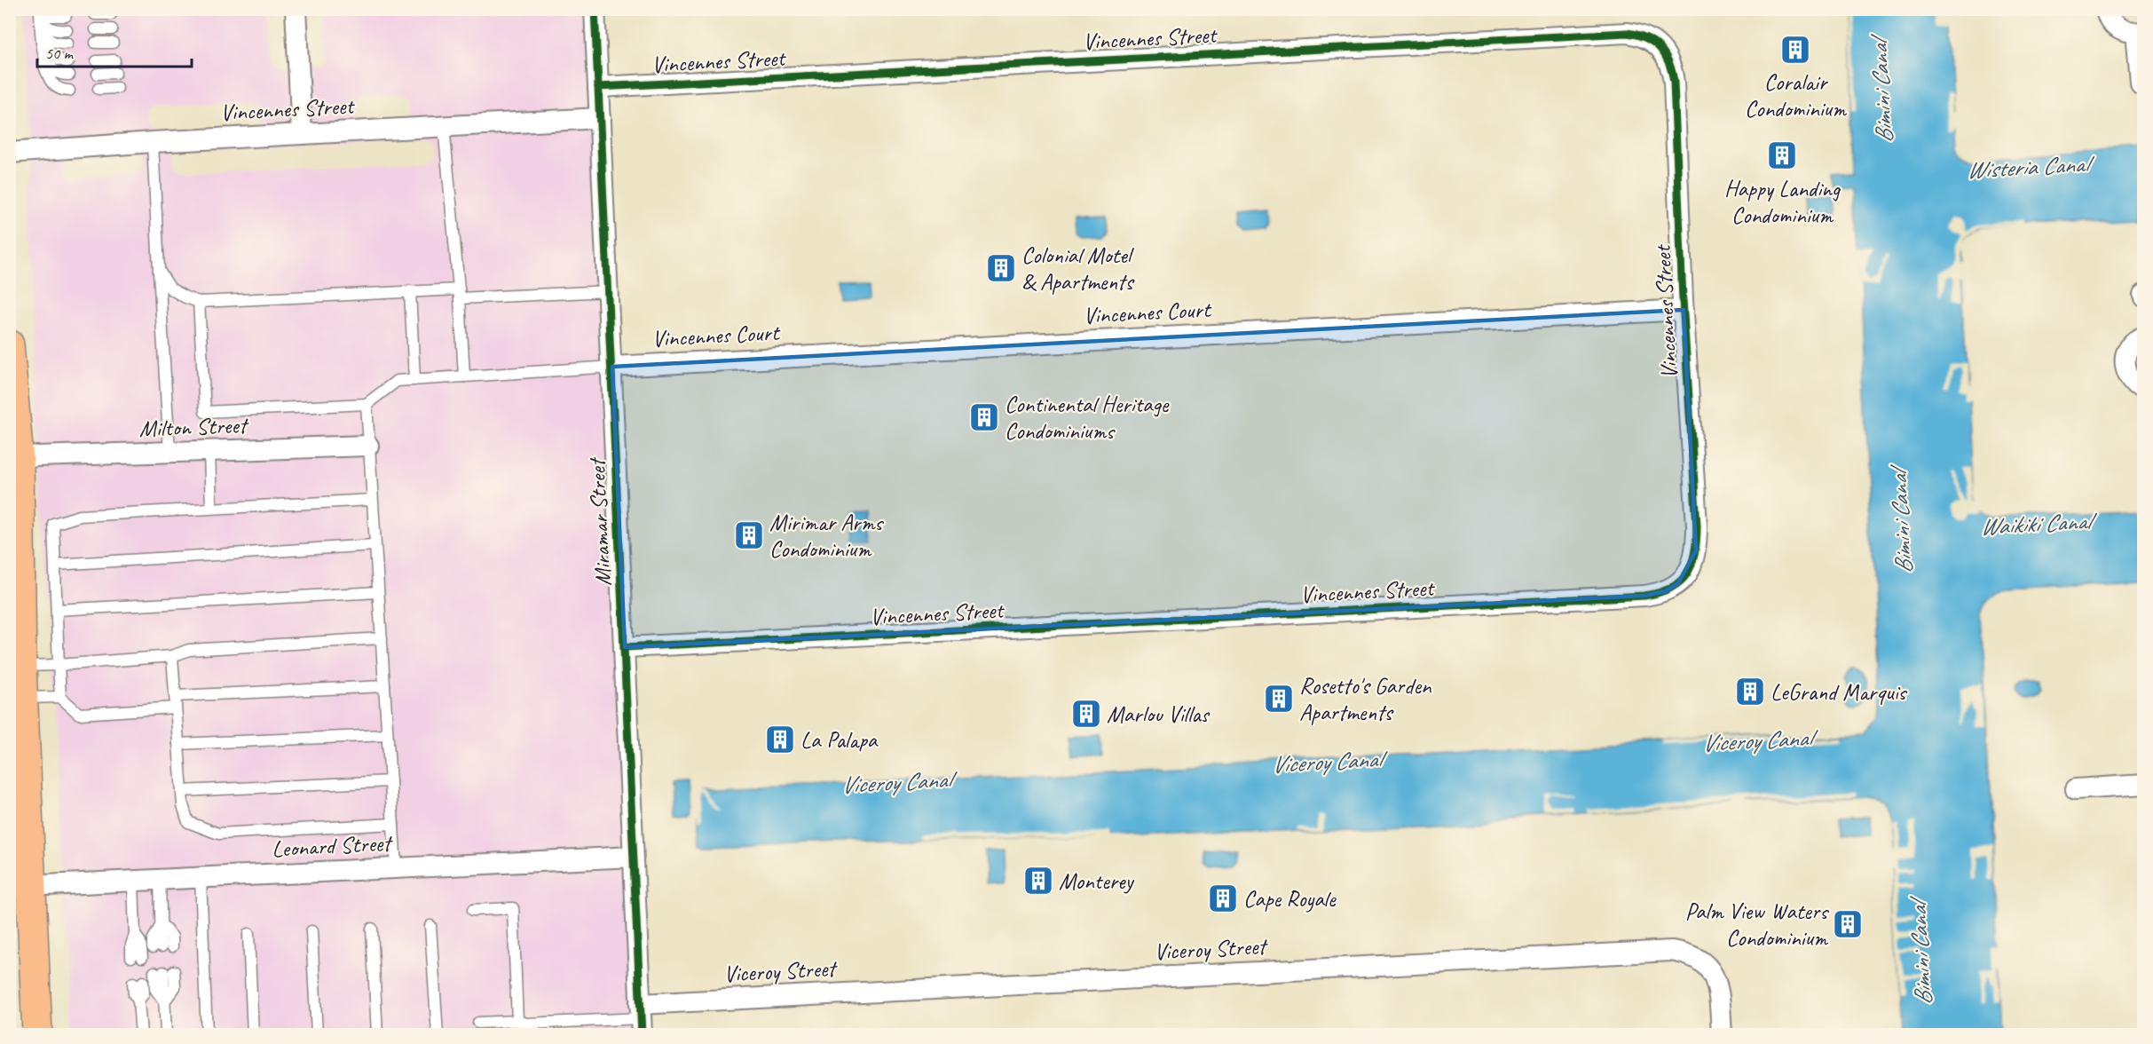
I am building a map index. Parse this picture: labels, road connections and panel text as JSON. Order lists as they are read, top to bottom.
{
  "streets": {
    "street": [
      "Vincennes Street",
      "Vincennes Court",
      "Milton Street",
      "Miramar Street",
      "Leonard Street",
      "Viceroy Street"
    ]
  },
  "crossings": [
    ["Vincennes Street", "Vincennes Court"],
    ["Vincennes Street", "Miramar Street"],
    ["Vincennes Court", "Miramar Street"],
    ["Miramar Street", "Leonard Street"],
    ["Miramar Street", "Viceroy Street"]
  ],
  "water": [
    "Bimini Canal",
    "Wisteria Canal",
    "Waikiki Canal",
    "Viceroy Canal"
  ],
  "places": {
    "building": [
      "Coralair Condominium",
      "Happy Landing Condominium",
      "Colonial Motel & Apartments",
      "Continental Heritage Condominiums",
      "Mirimar Arms Condominium",
      "LeGrand Marquis",
      "Rosetto's Garden Apartments",
      "Marlou Villas",
      "La Palapa",
      "Monterey",
      "Cape Royale",
      "Palm View Waters Condominium"
    ]
  },
  "scale_bar": "50 m"
}
